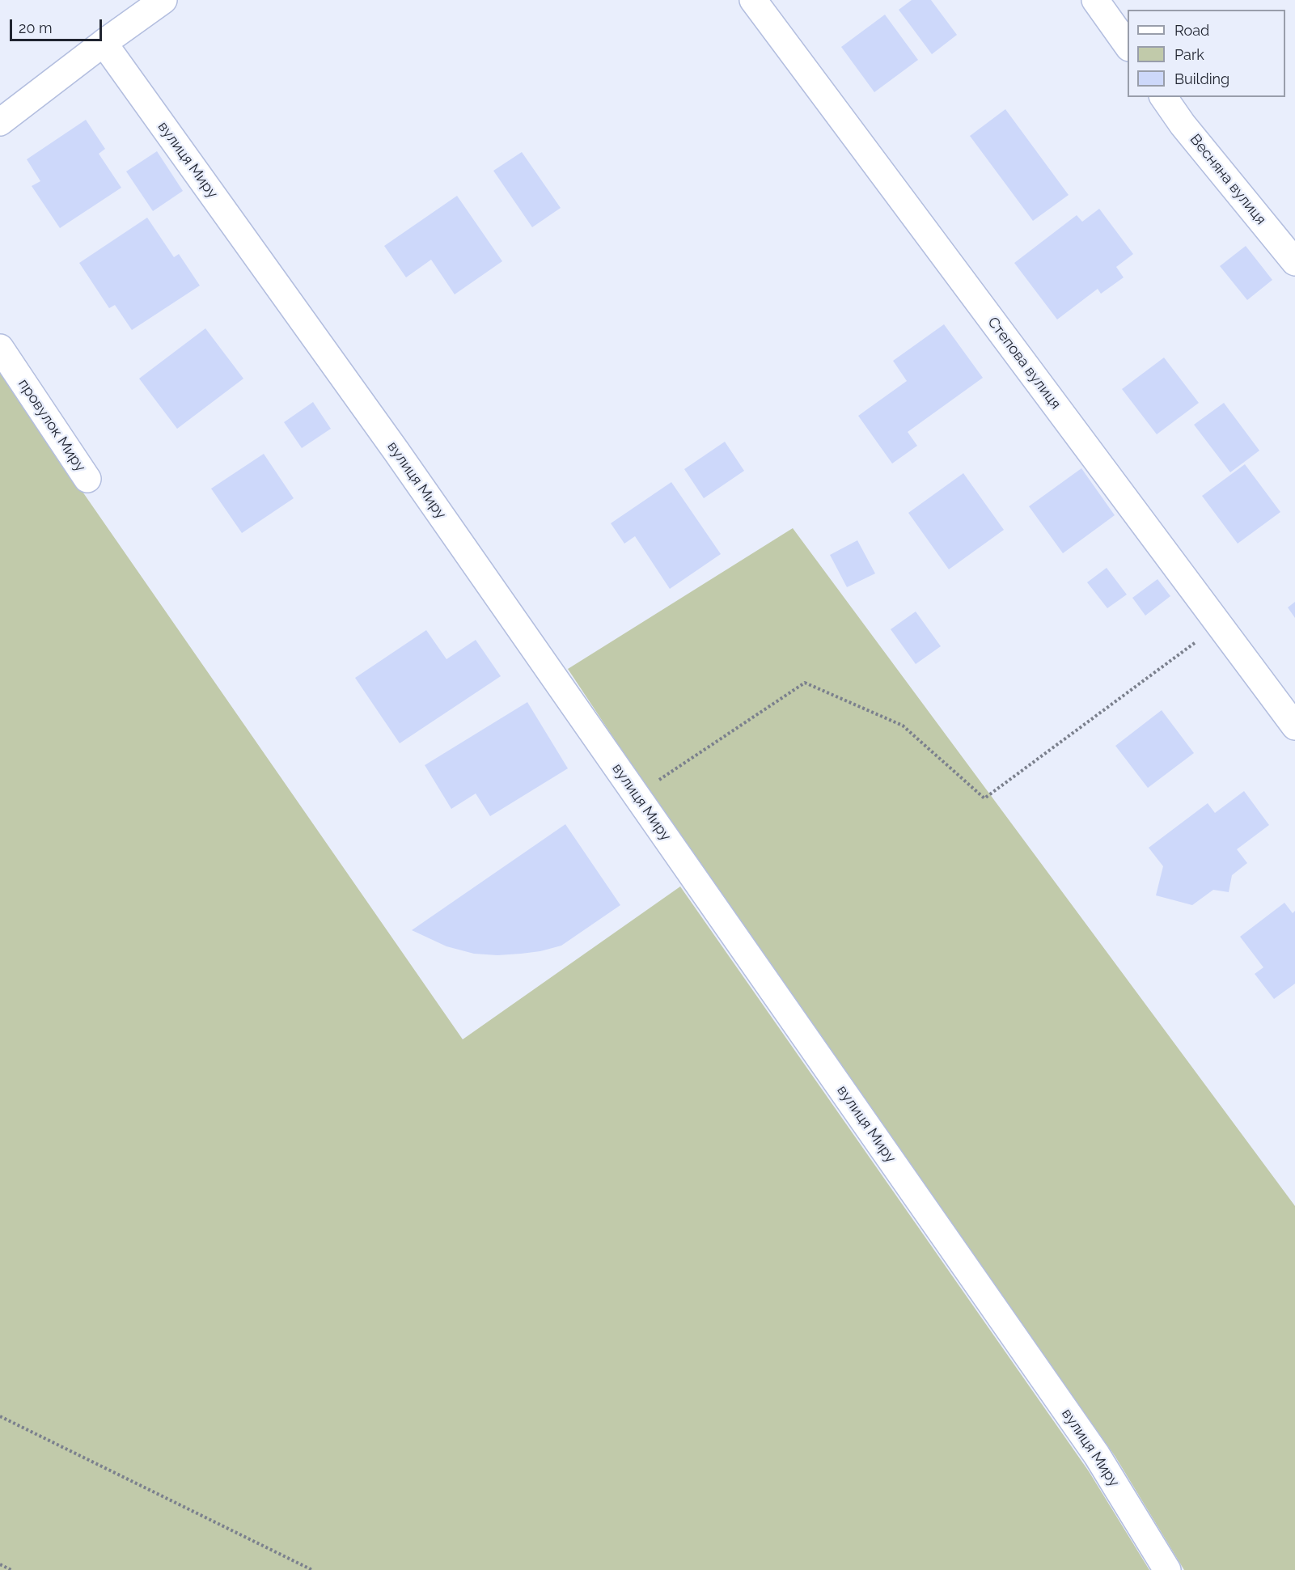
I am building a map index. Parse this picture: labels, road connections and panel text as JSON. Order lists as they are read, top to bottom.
{
  "streets": {
    "street": [
      "вулиця Миру",
      "Весняна вулиця",
      "Степова вулиця",
      "провулок Миру"
    ]
  },
  "legend": ["Road", "Park", "Building"],
  "scale_bar": "20 m"
}
